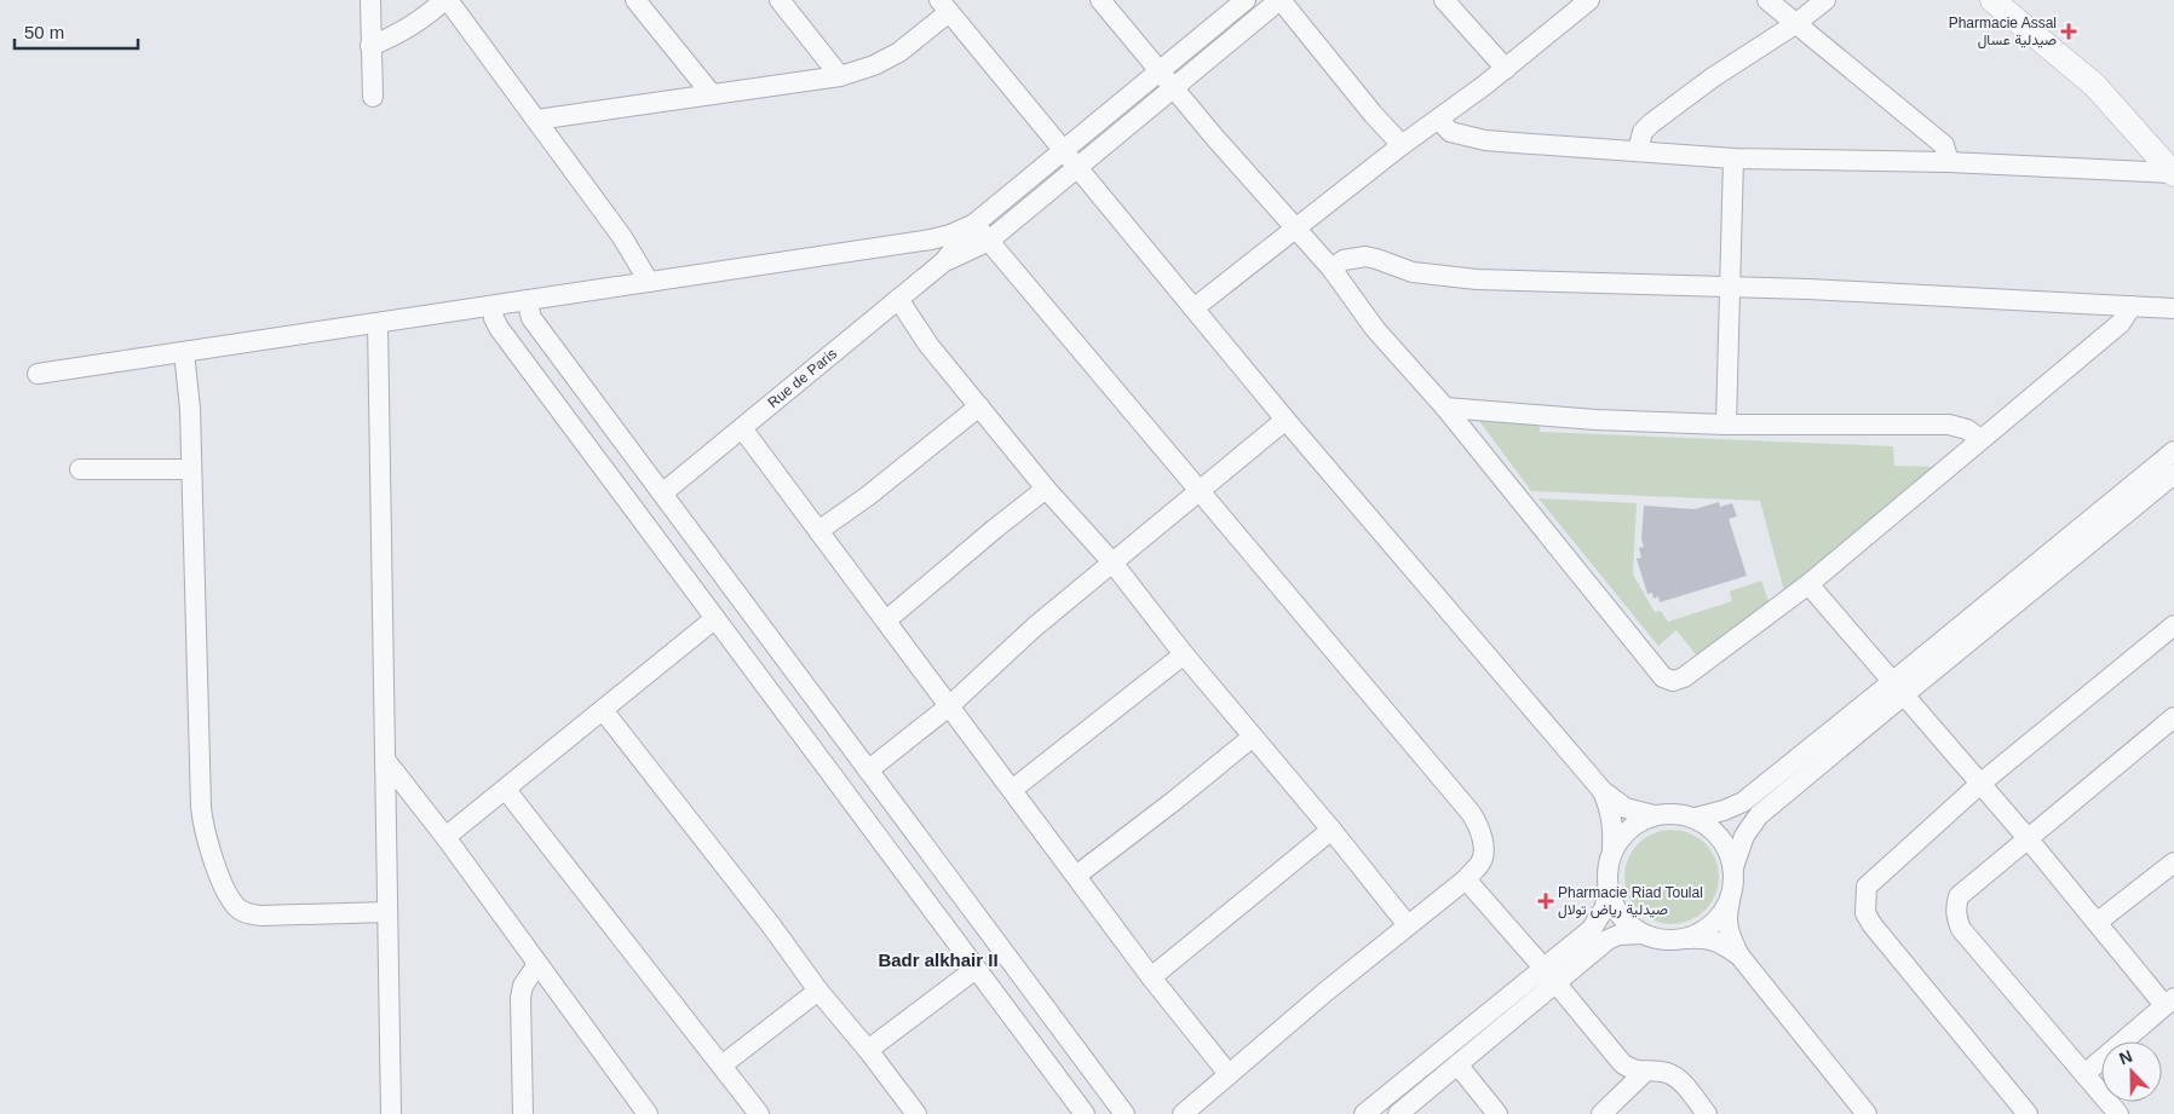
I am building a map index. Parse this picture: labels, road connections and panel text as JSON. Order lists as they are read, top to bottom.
{
  "streets": {
    "street": ["Rue de Paris"]
  },
  "districts": ["Badr alkhair II"],
  "places": {
    "health": ["Pharmacie Assal صيدلية عسال", "Pharmacie Riad Toulal صيدلية رياض تولال"]
  },
  "scale_bar": "50 m",
  "north": "top"
}
